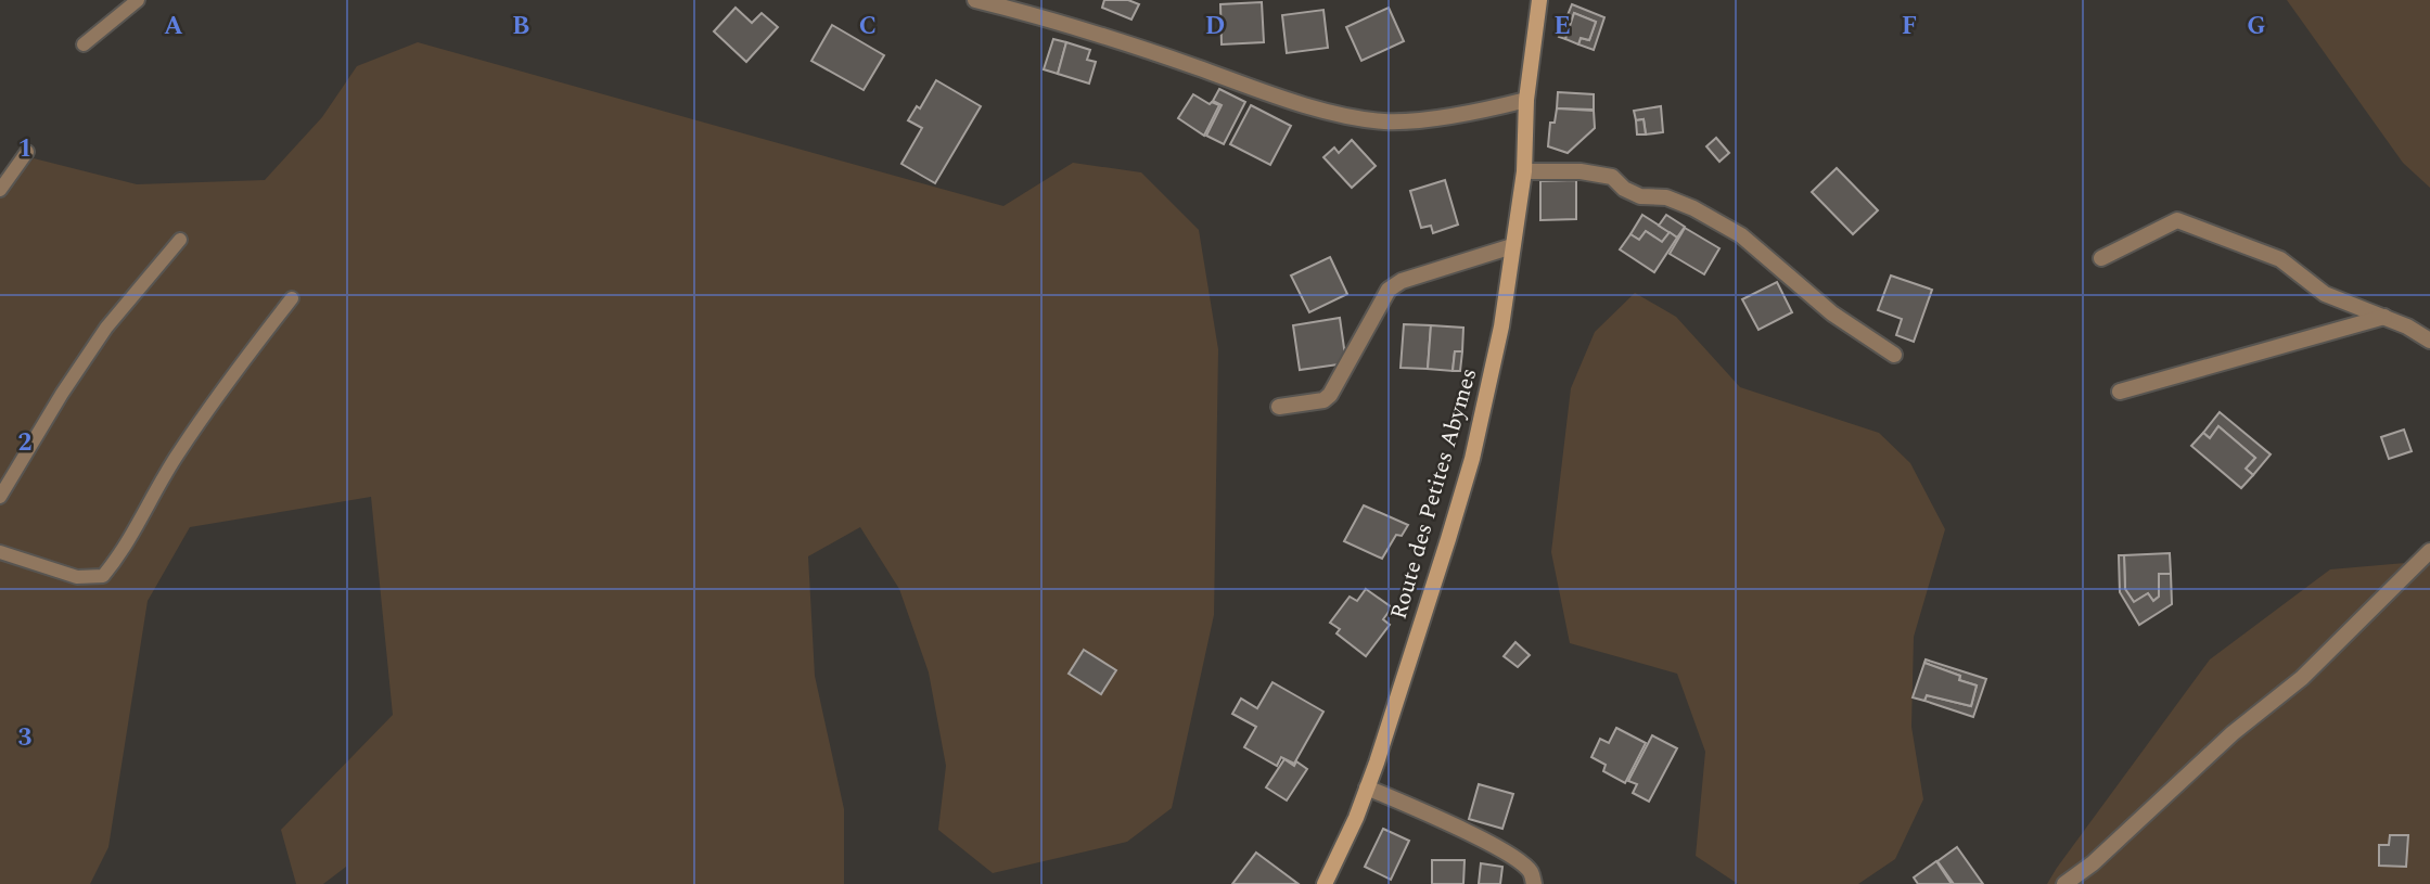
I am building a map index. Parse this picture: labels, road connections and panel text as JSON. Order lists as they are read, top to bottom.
{
  "streets": {
    "main road": ["Route des Petites Abymes"]
  },
  "grid": {
    "columns": [
      "A",
      "B",
      "C",
      "D",
      "E",
      "F",
      "G"
    ],
    "rows": ["1", "2", "3"]
  }
}
